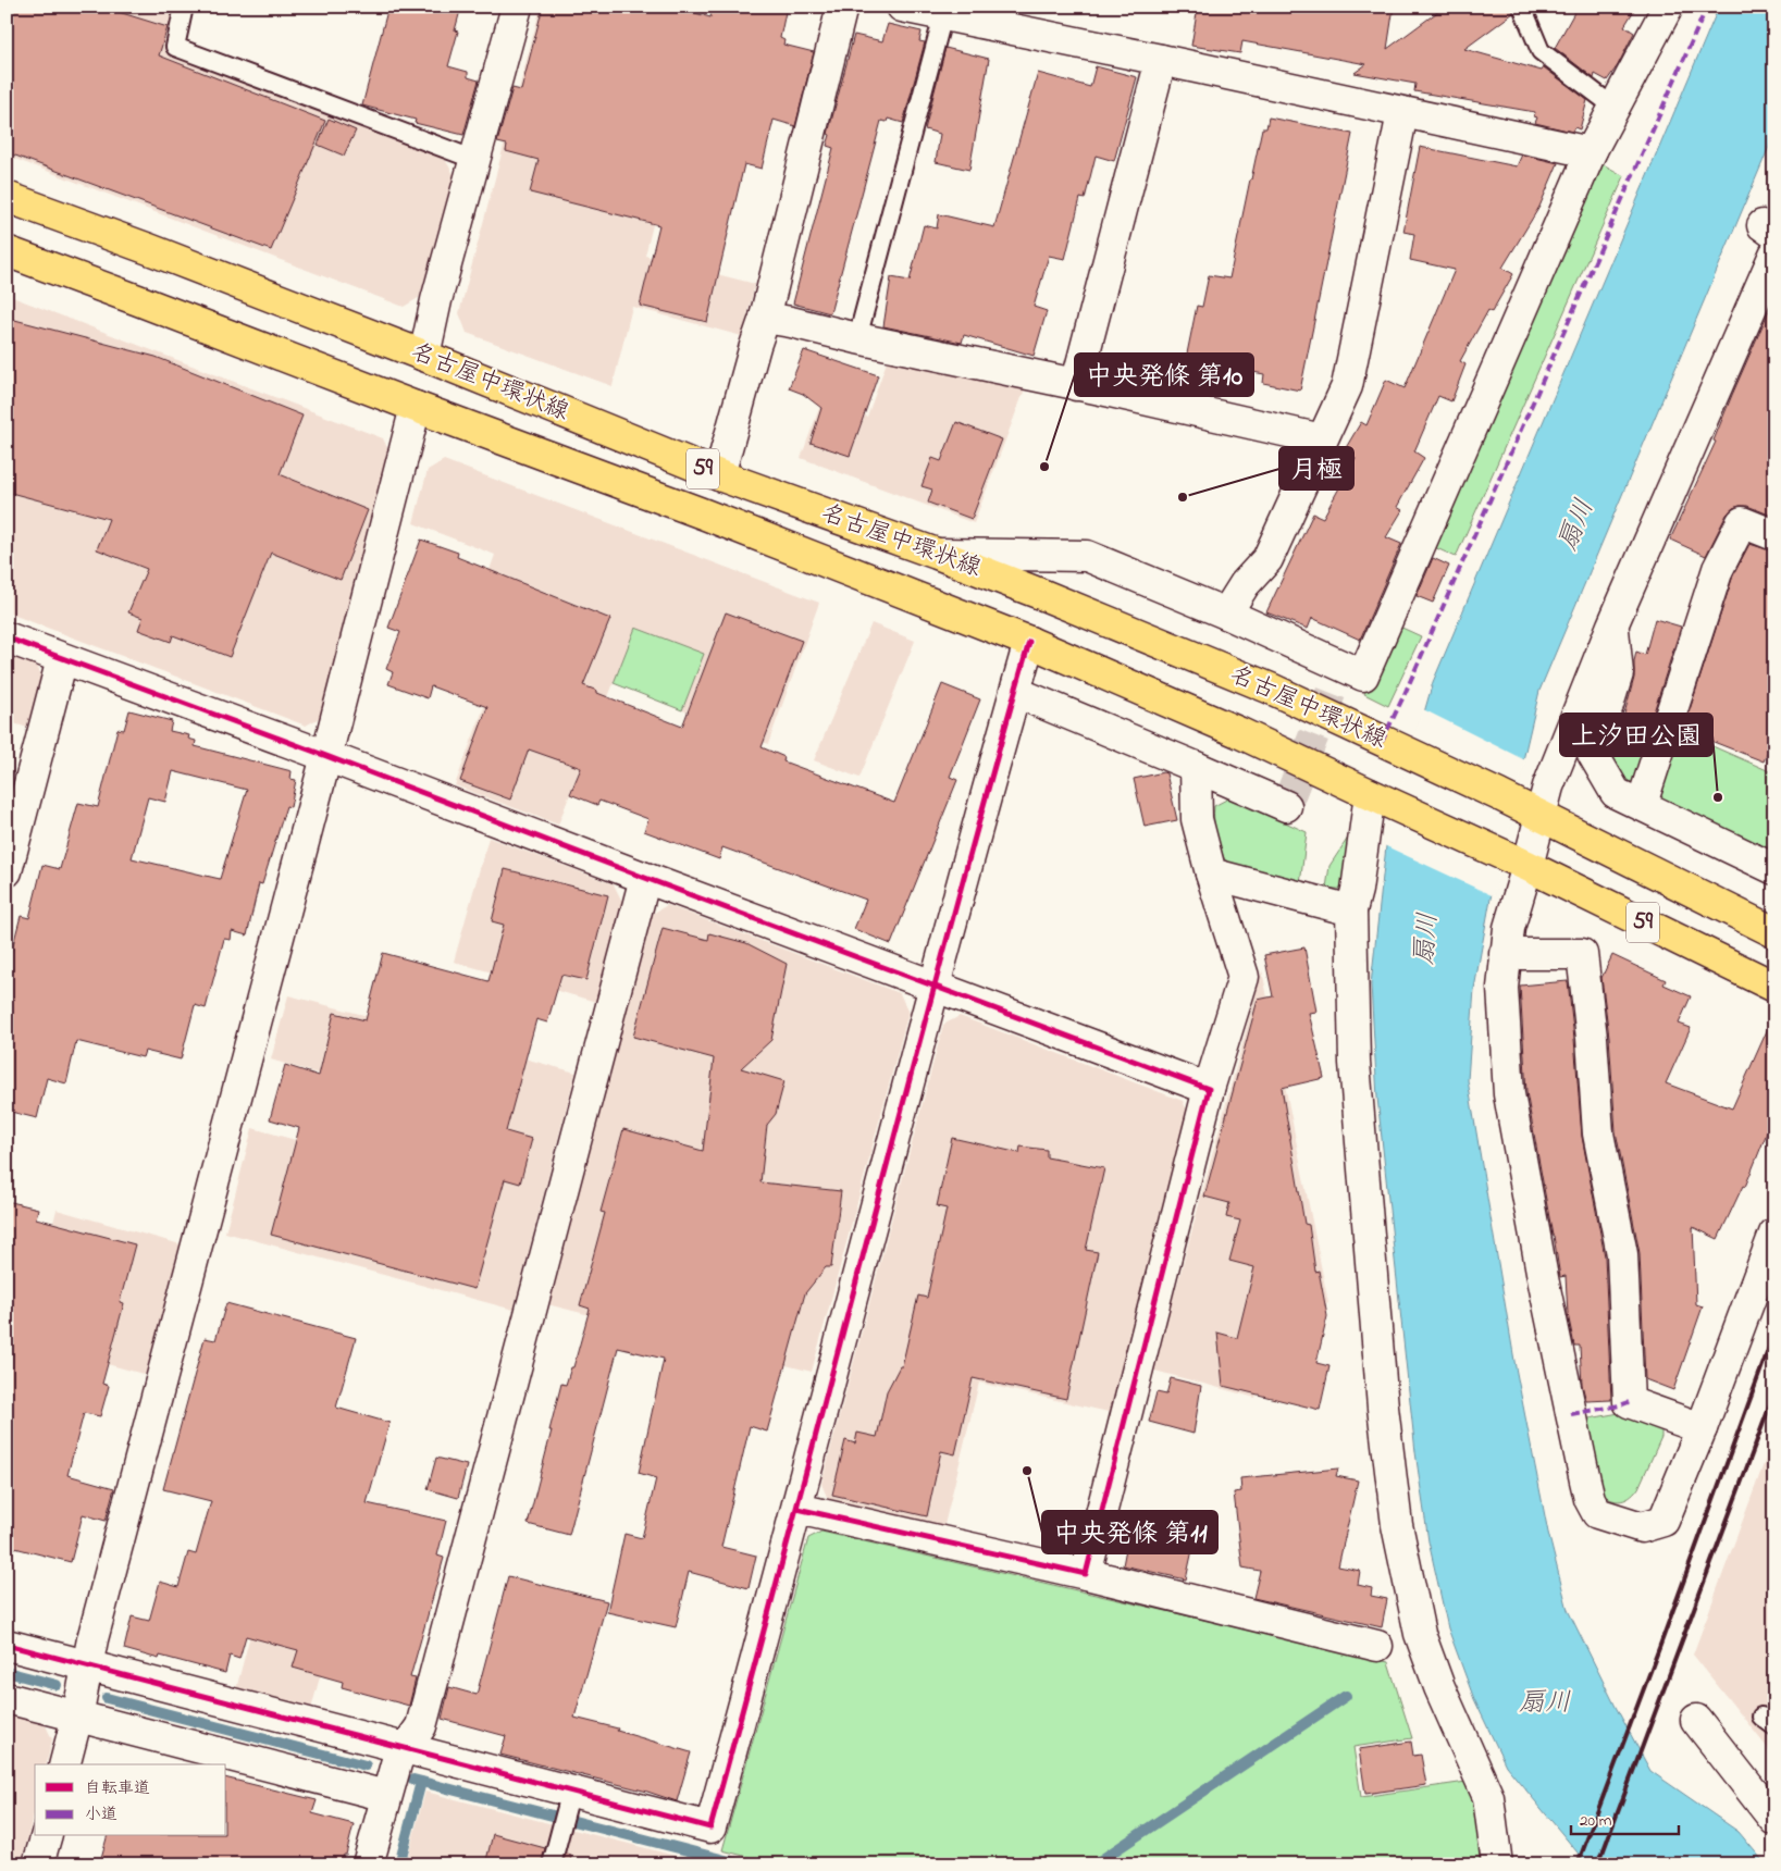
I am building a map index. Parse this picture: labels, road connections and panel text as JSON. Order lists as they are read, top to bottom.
{
  "streets": {
    "main road": ["名古屋中環状線", "59"]
  },
  "water": ["扇川"],
  "places": [
    "中央発條 第10",
    "月極",
    "上汐田公園",
    "中央発條 第11"
  ],
  "legend": ["自転車道", "小道"],
  "scale_bar": "20 m"
}
